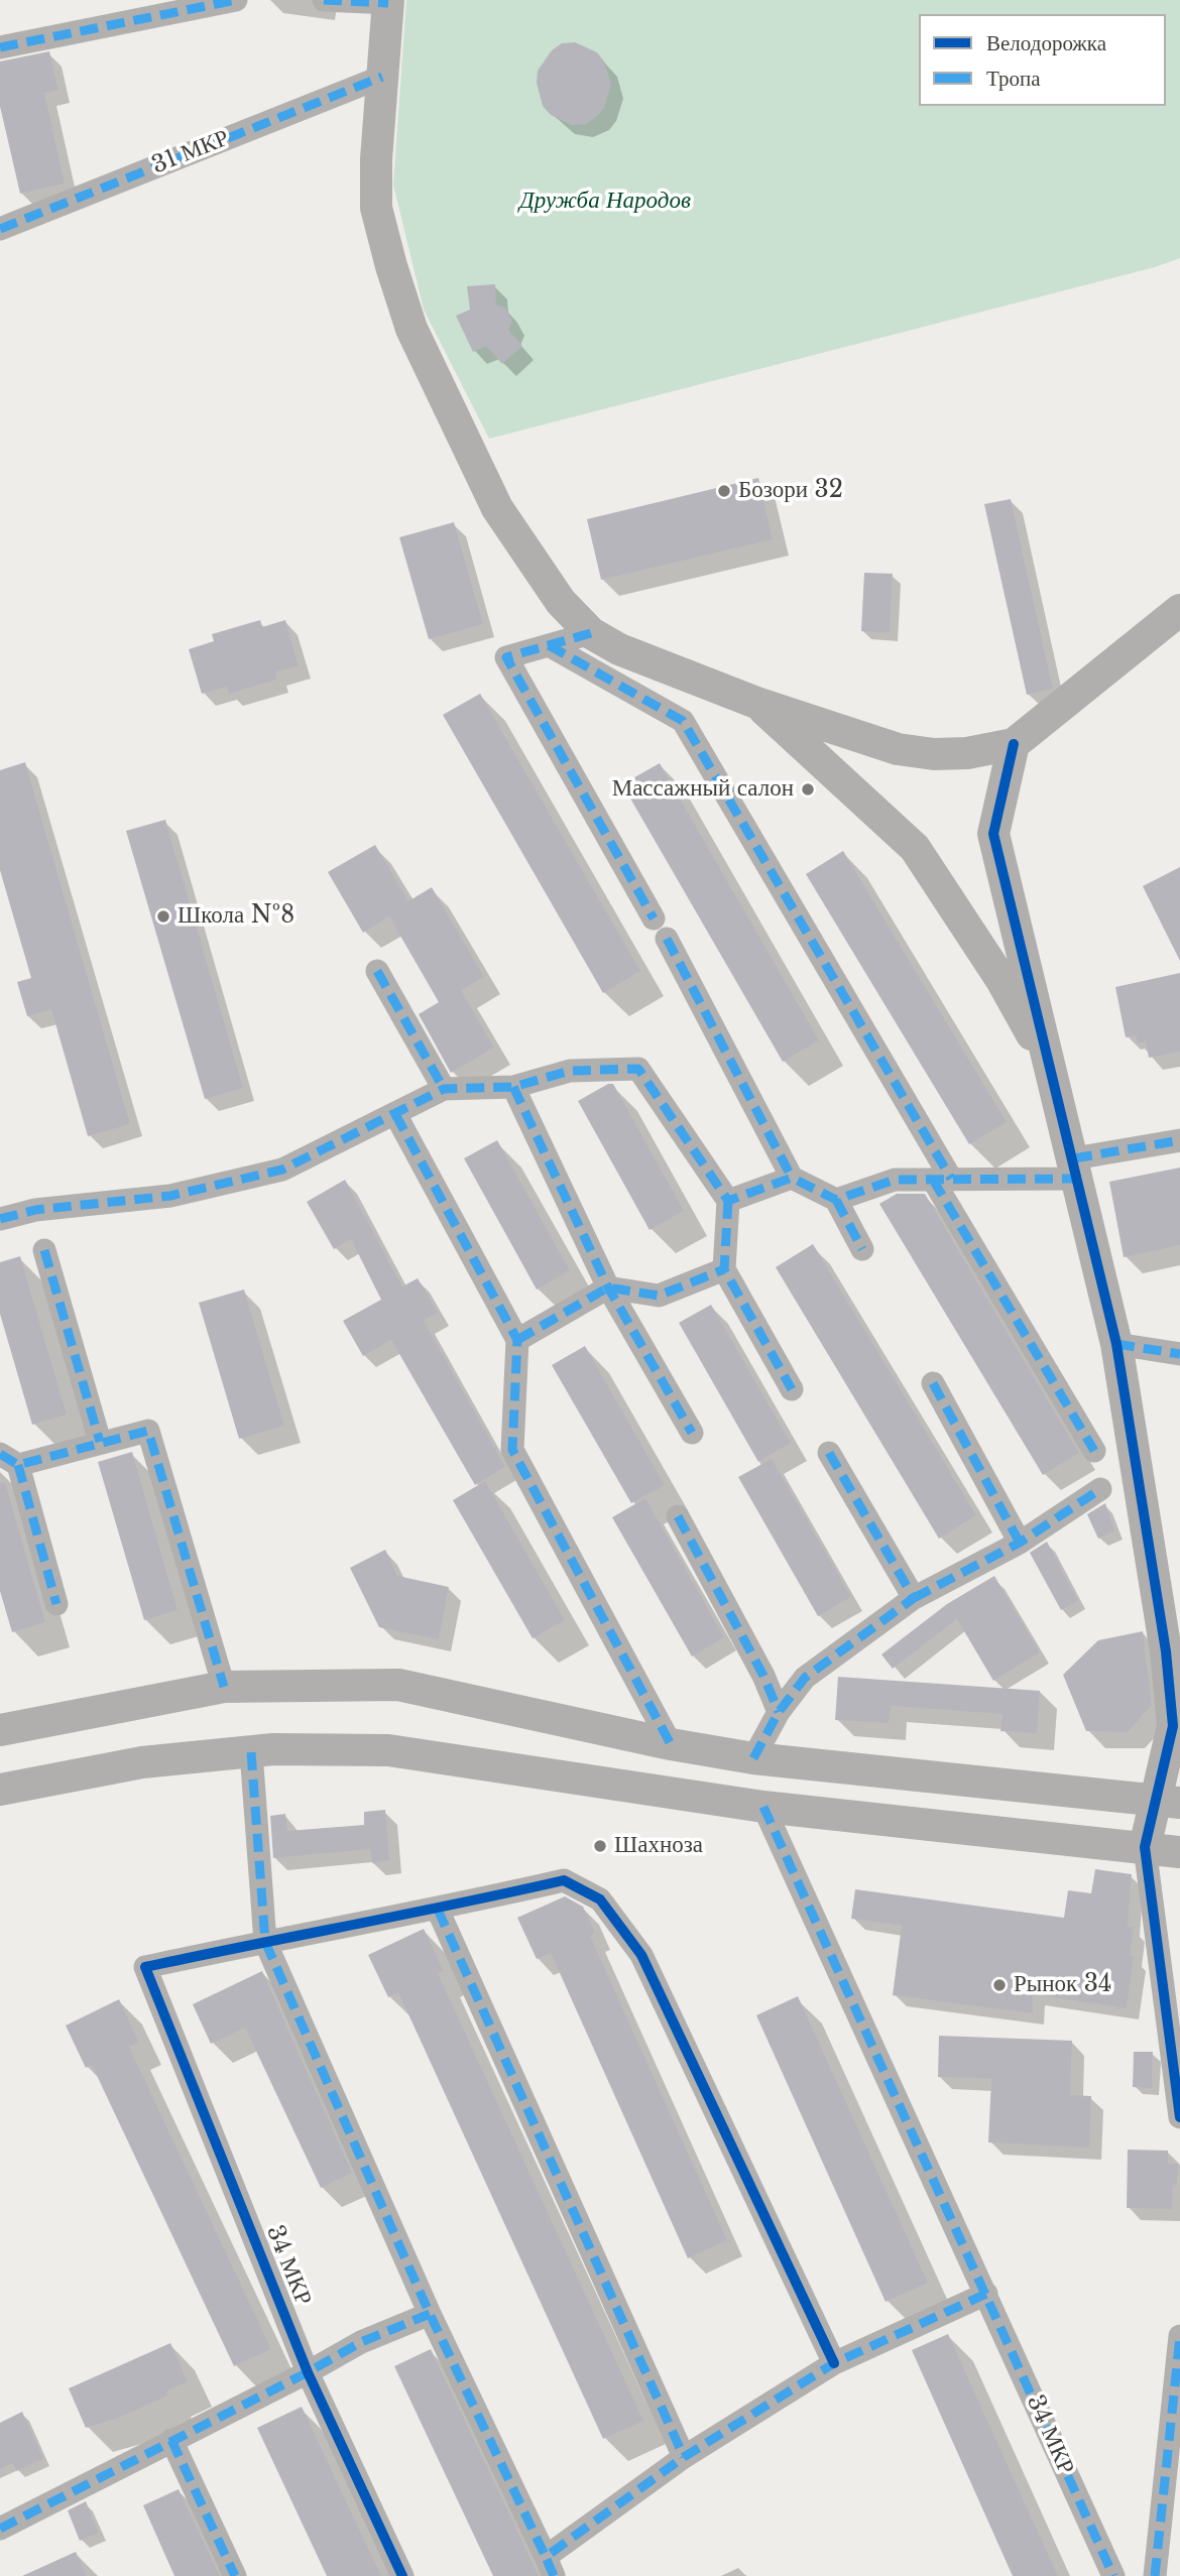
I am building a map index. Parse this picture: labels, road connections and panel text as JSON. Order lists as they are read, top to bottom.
{
  "streets": {
    "street": ["31 МКР", "34 МКР"]
  },
  "parks": ["Дружба Народов"],
  "places": [
    "Бозори 32",
    "Массажный салон",
    "Школа №8",
    "Шахноза",
    "Рынок 34"
  ],
  "legend": ["Велодорожка", "Тропа"]
}
